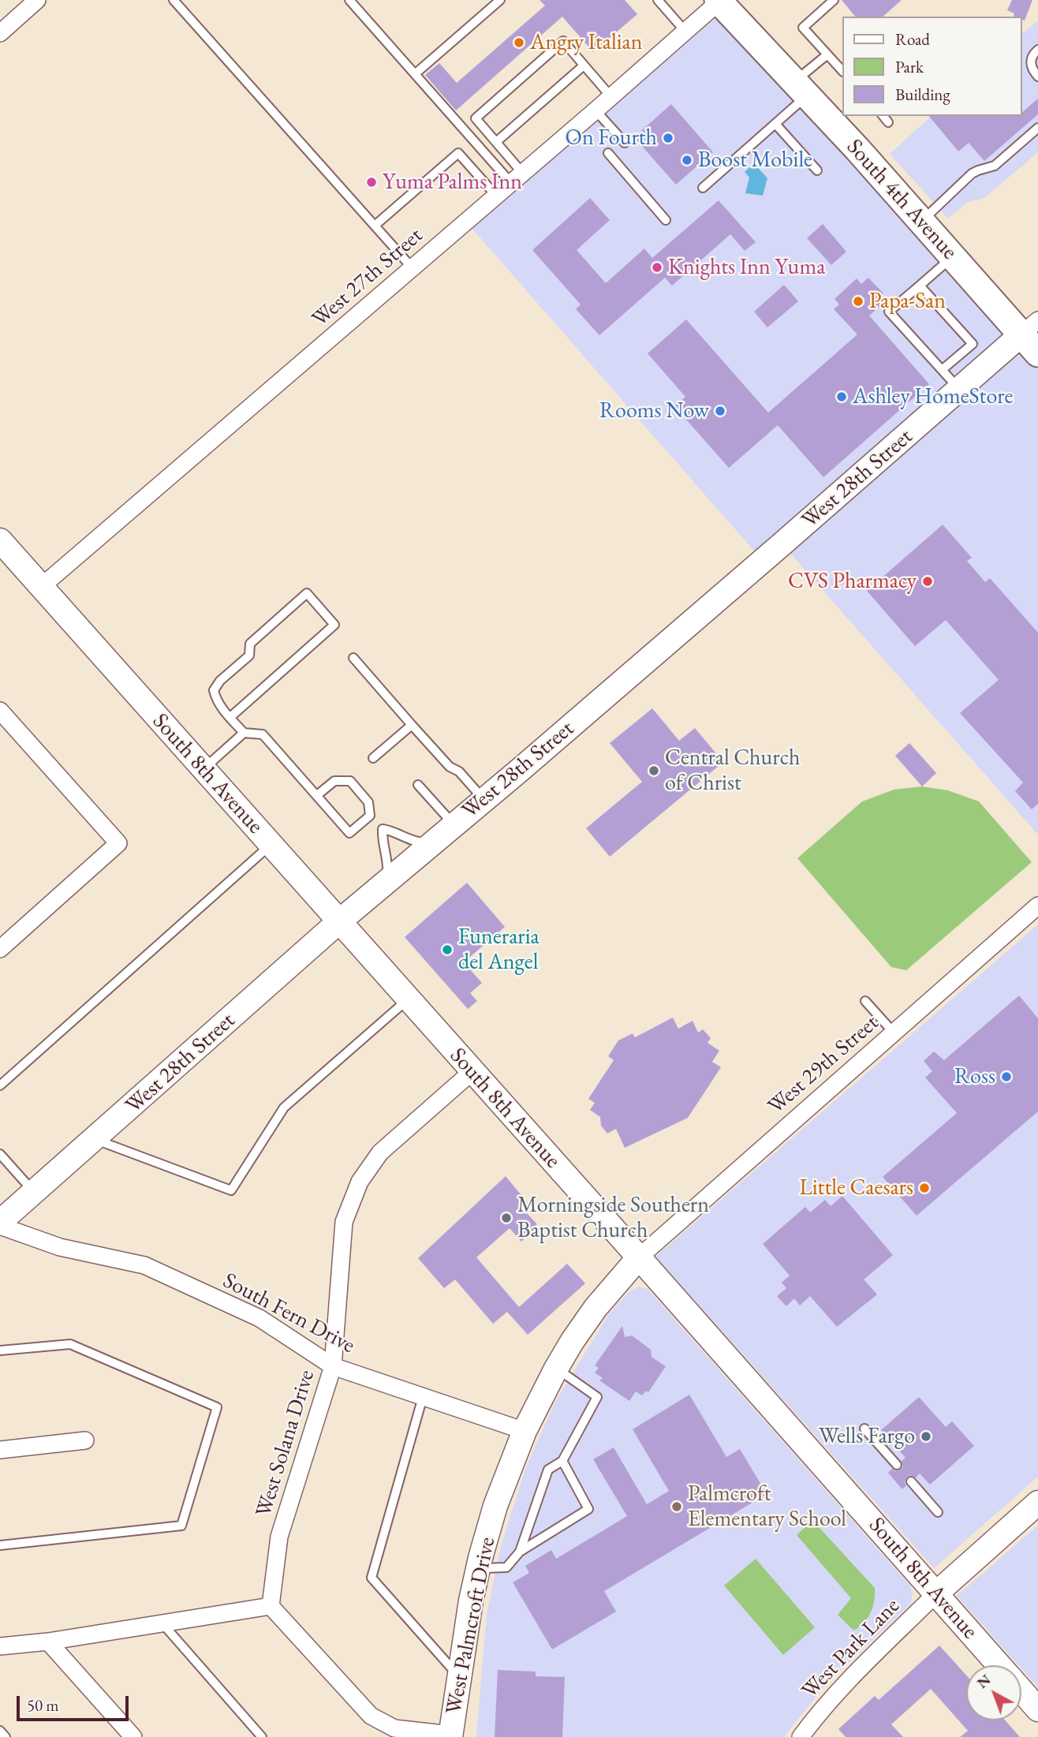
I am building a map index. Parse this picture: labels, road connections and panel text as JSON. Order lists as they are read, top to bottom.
{
  "streets": {
    "main road": ["South 4th Avenue"],
    "street": [
      "West 27th Street",
      "West 28th Street",
      "South 8th Avenue",
      "West 29th Street",
      "South Fern Drive",
      "West Solana Drive",
      "West Palmcroft Drive",
      "West Park Lane"
    ]
  },
  "crossings": [
    ["South 4th Avenue", "West 27th Street"],
    ["South 4th Avenue", "West 28th Street"],
    ["West 27th Street", "South 8th Avenue"],
    ["West 28th Street", "South 8th Avenue"],
    ["South 8th Avenue", "West 29th Street"],
    ["South 8th Avenue", "West Solana Drive"],
    ["South 8th Avenue", "West Palmcroft Drive"],
    ["South 8th Avenue", "West Park Lane"],
    ["West 29th Street", "West Palmcroft Drive"],
    ["South Fern Drive", "West Solana Drive"],
    ["South Fern Drive", "West Palmcroft Drive"]
  ],
  "places": [
    "Angry Italian",
    "On Fourth",
    "Boost Mobile",
    "Yuma Palms Inn",
    "Knights Inn Yuma",
    "Papa-San",
    "Ashley HomeStore",
    "Rooms Now",
    "CVS Pharmacy",
    "Central Church of Christ",
    "Funeraria del Angel",
    "Ross",
    "Little Caesars",
    "Morningside Southern Baptist Church",
    "Wells Fargo",
    "Palmcroft Elementary School"
  ],
  "legend": ["Road", "Park", "Building"],
  "scale_bar": "50 m",
  "north": "top left"
}
